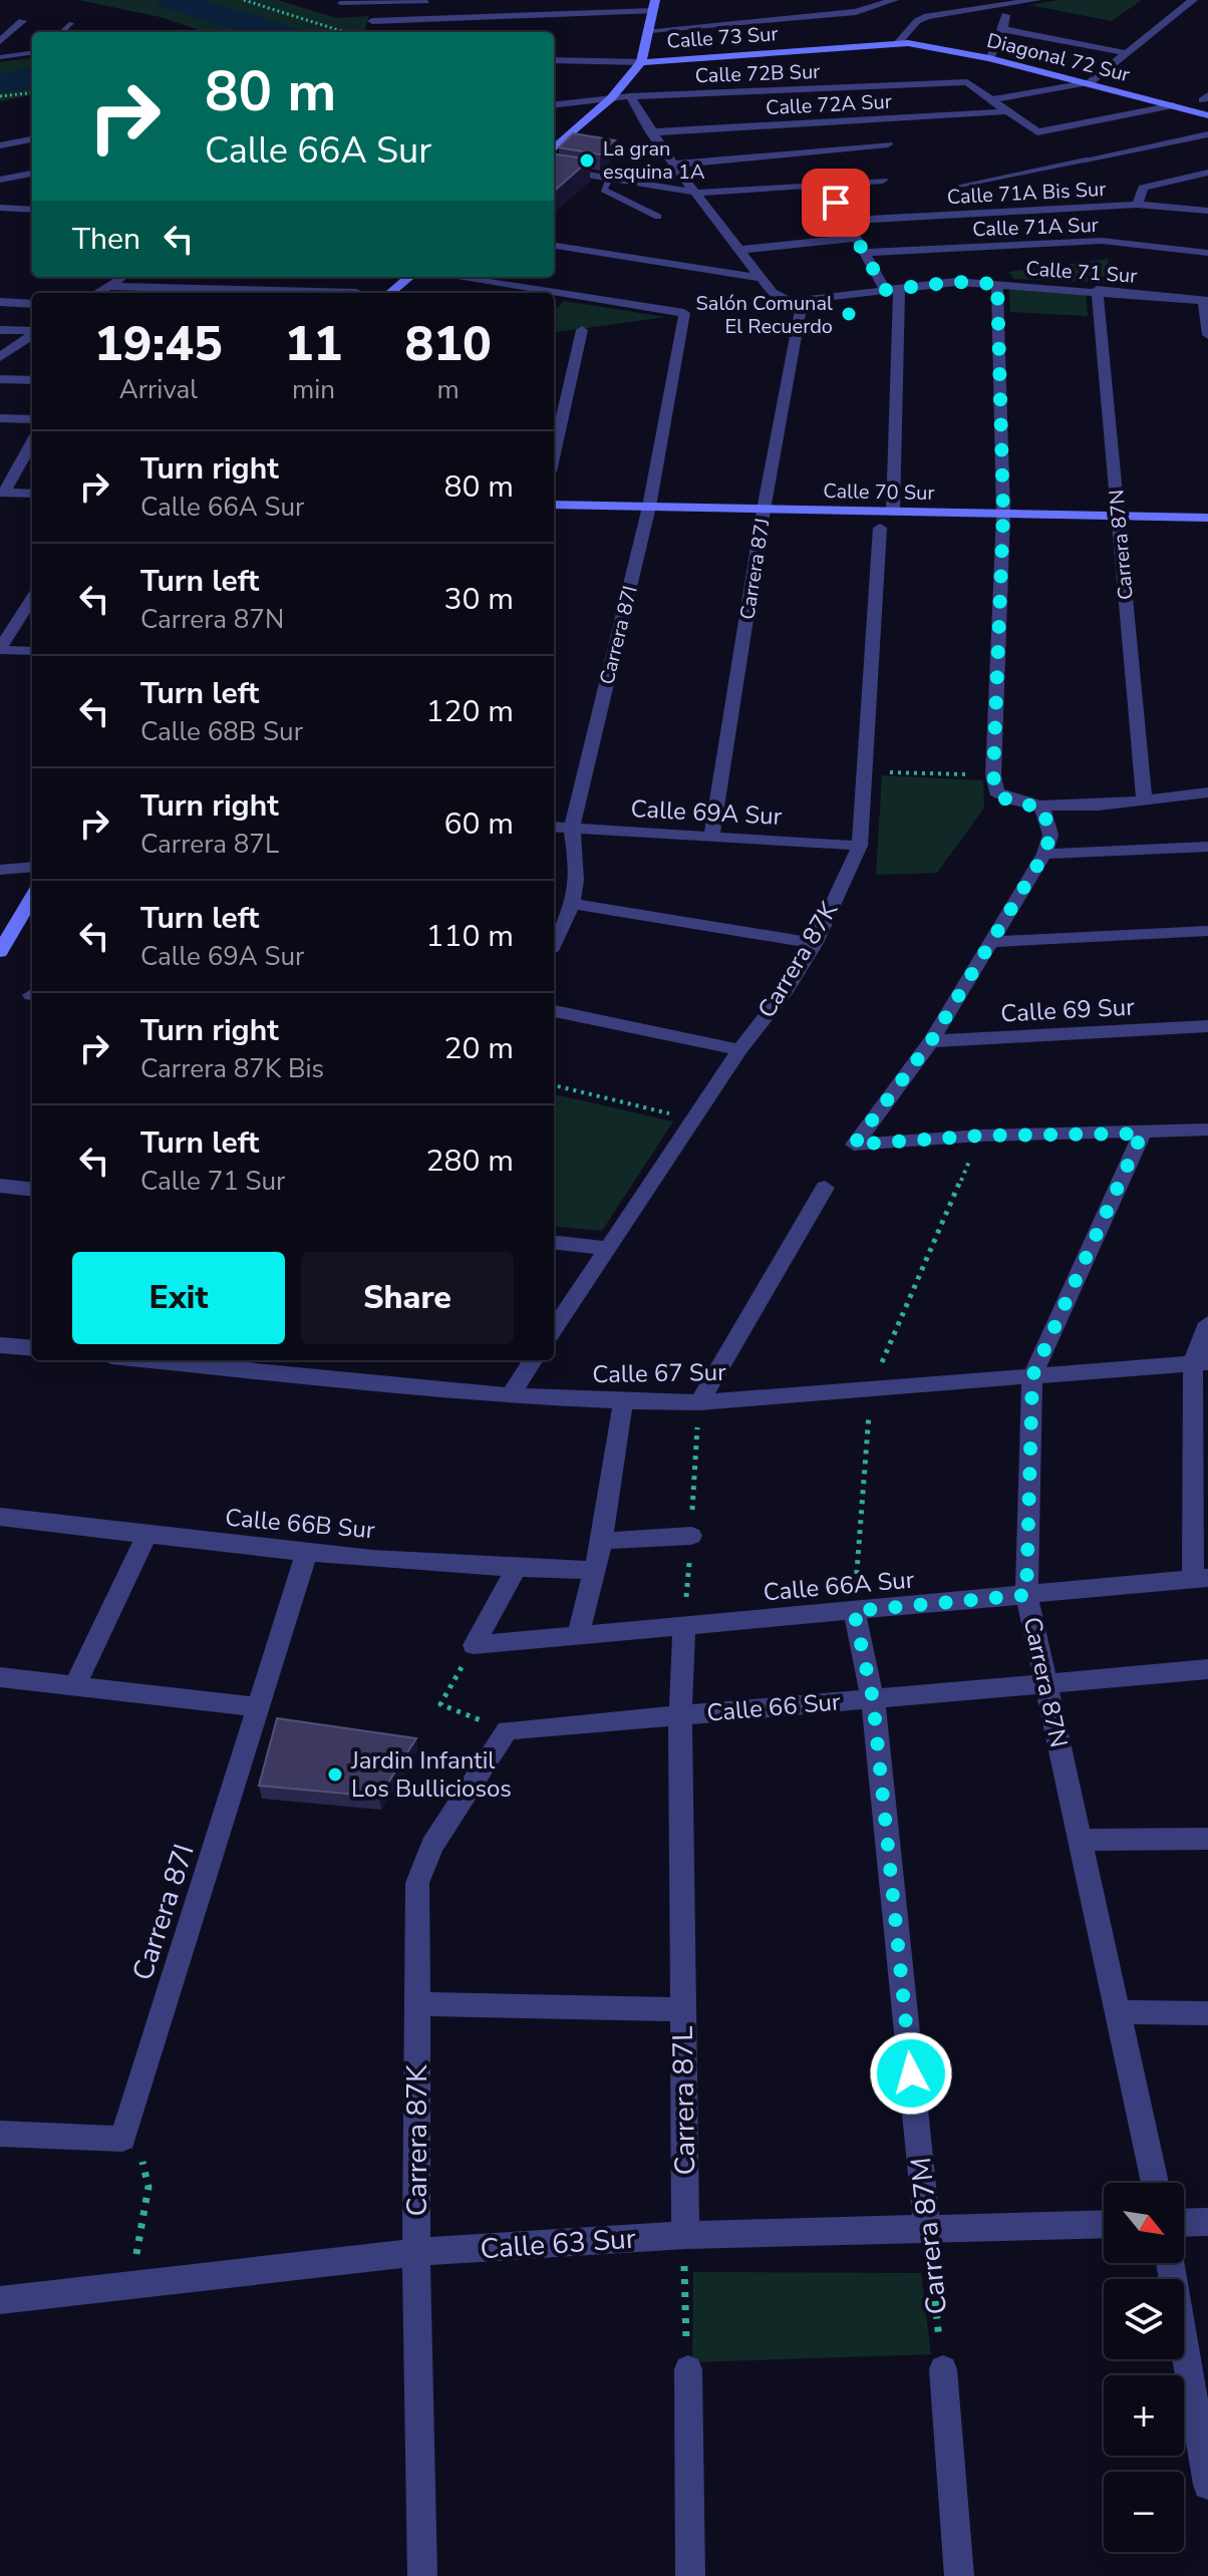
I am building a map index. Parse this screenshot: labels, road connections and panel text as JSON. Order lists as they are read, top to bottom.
{
  "streets": {
    "street": [
      "Calle 73 Sur",
      "Diagonal 72 Sur",
      "Calle 72B Sur",
      "Calle 72A Sur",
      "Calle 71A Bis Sur",
      "Calle 71A Sur",
      "Calle 71 Sur",
      "Calle 70 Sur",
      "Carrera 87N",
      "Carrera 87J",
      "Carrera 87I",
      "Calle 69A Sur",
      "Carrera 87K",
      "Calle 69 Sur",
      "Calle 67 Sur",
      "Calle 66B Sur",
      "Calle 66A Sur",
      "Calle 66 Sur",
      "Carrera 87L",
      "Carrera 87M",
      "Calle 63 Sur"
    ]
  },
  "crossings": [
    ["Calle 73 Sur", "Diagonal 72 Sur"],
    ["Calle 71 Sur", "Carrera 87N"],
    ["Calle 71 Sur", "Carrera 87J"],
    ["Calle 70 Sur", "Carrera 87N"],
    ["Calle 70 Sur", "Carrera 87J"],
    ["Calle 70 Sur", "Carrera 87I"],
    ["Carrera 87N", "Calle 67 Sur"],
    ["Carrera 87N", "Calle 66A Sur"],
    ["Carrera 87N", "Calle 66 Sur"],
    ["Carrera 87J", "Calle 69A Sur"],
    ["Carrera 87I", "Calle 69A Sur"],
    ["Carrera 87I", "Calle 66B Sur"],
    ["Calle 69A Sur", "Carrera 87K"],
    ["Carrera 87K", "Calle 66 Sur"],
    ["Carrera 87K", "Calle 63 Sur"],
    ["Calle 66A Sur", "Carrera 87L"],
    ["Calle 66A Sur", "Carrera 87M"],
    ["Calle 66 Sur", "Carrera 87L"],
    ["Calle 66 Sur", "Carrera 87M"],
    ["Carrera 87L", "Calle 63 Sur"],
    ["Carrera 87M", "Calle 63 Sur"]
  ],
  "places": ["La gran esquina 1A", "Salón Comunal El Recuerdo", "Jardin Infantil Los Bulliciosos"],
  "north": "bottom right",
  "page": {
    "turn": ["80 m", "Calle 66A Sur"],
    "then": "Then",
    "eta": [
      "19:45",
      "Arrival",
      "11",
      "min",
      "810",
      "m"
    ],
    "list": [
      {
        "name": "Turn right",
        "note": "Calle 66A Sur",
        "value": "80 m"
      },
      {
        "name": "Turn left",
        "note": "Carrera 87N",
        "value": "30 m"
      },
      {
        "name": "Turn left",
        "note": "Calle 68B Sur",
        "value": "120 m"
      },
      {
        "name": "Turn right",
        "note": "Carrera 87L",
        "value": "60 m"
      },
      {
        "name": "Turn left",
        "note": "Calle 69A Sur",
        "value": "110 m"
      },
      {
        "name": "Turn right",
        "note": "Carrera 87K Bis",
        "value": "20 m"
      },
      {
        "name": "Turn left",
        "note": "Calle 71 Sur",
        "value": "280 m"
      }
    ],
    "buttons": ["Exit", "Share"],
    "map_buttons": ["+", "−"]
  }
}
